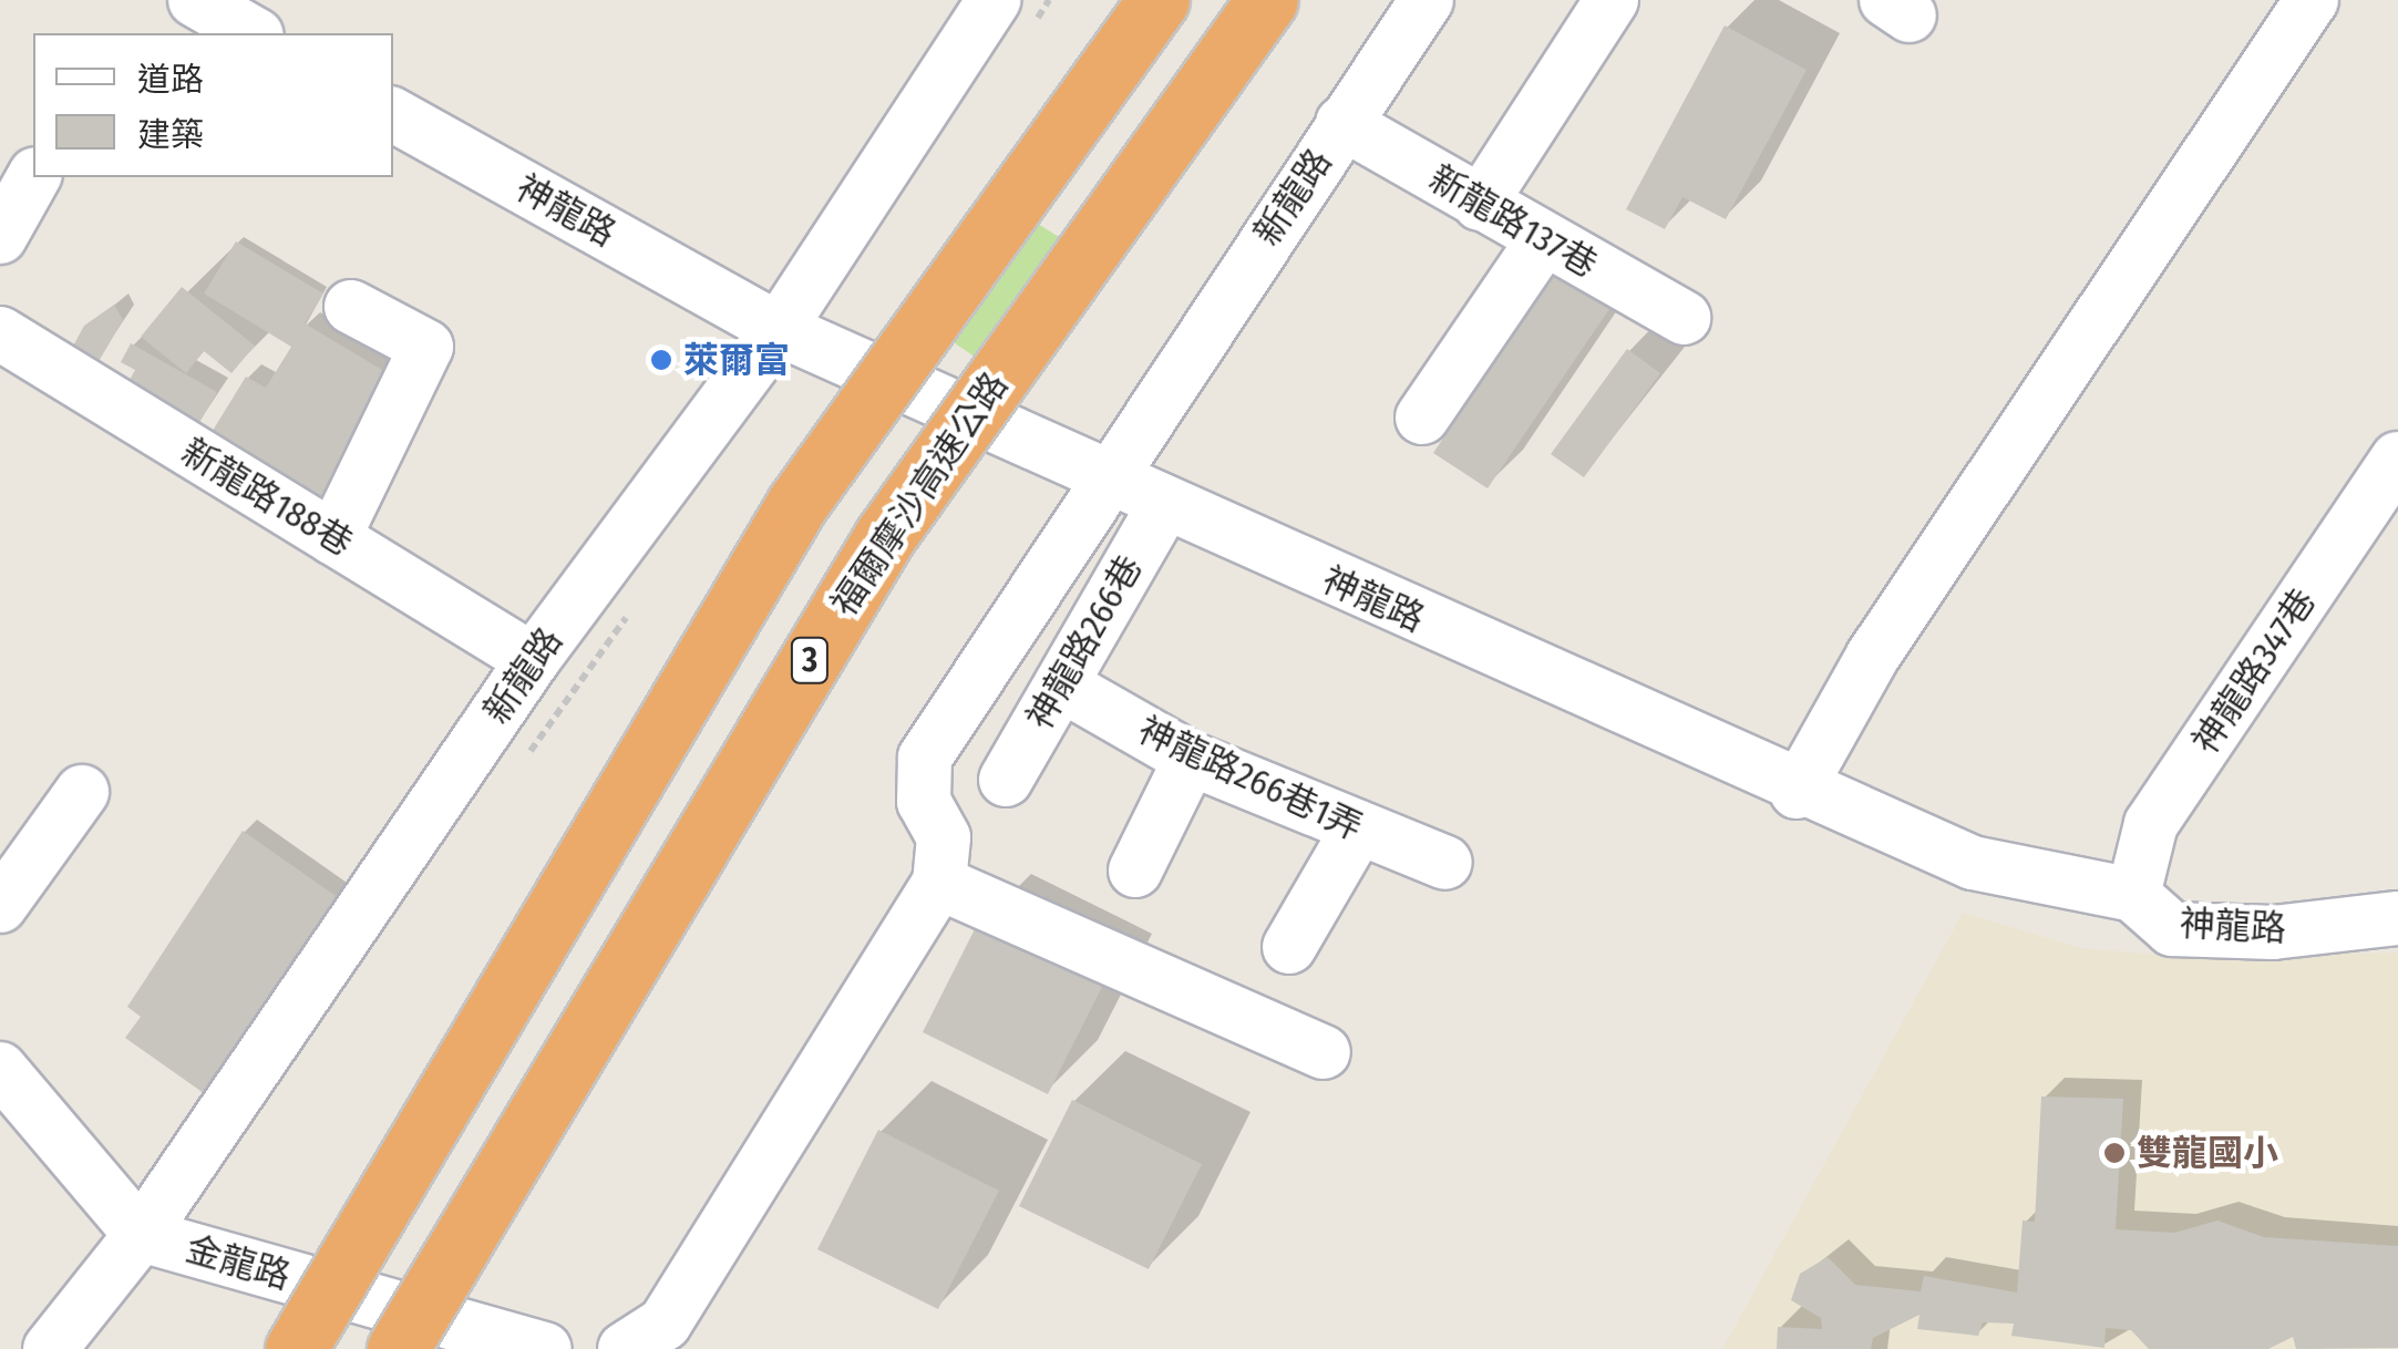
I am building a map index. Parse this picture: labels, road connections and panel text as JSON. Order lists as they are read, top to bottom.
{
  "streets": {
    "highway": ["福爾摩沙高速公路", "3"],
    "street": [
      "新龍路",
      "神龍路",
      "新龍路137巷",
      "新龍路188巷",
      "神龍路266巷",
      "神龍路347巷",
      "神龍路266巷1弄",
      "金龍路"
    ]
  },
  "crossings": [
    ["新龍路", "神龍路"],
    ["新龍路", "新龍路137巷"],
    ["新龍路", "新龍路188巷"],
    ["新龍路", "金龍路"],
    ["神龍路", "神龍路266巷"],
    ["神龍路", "神龍路347巷"],
    ["神龍路266巷", "神龍路266巷1弄"]
  ],
  "places": ["萊爾富", "雙龍國小"],
  "legend": ["道路", "建築"]
}
